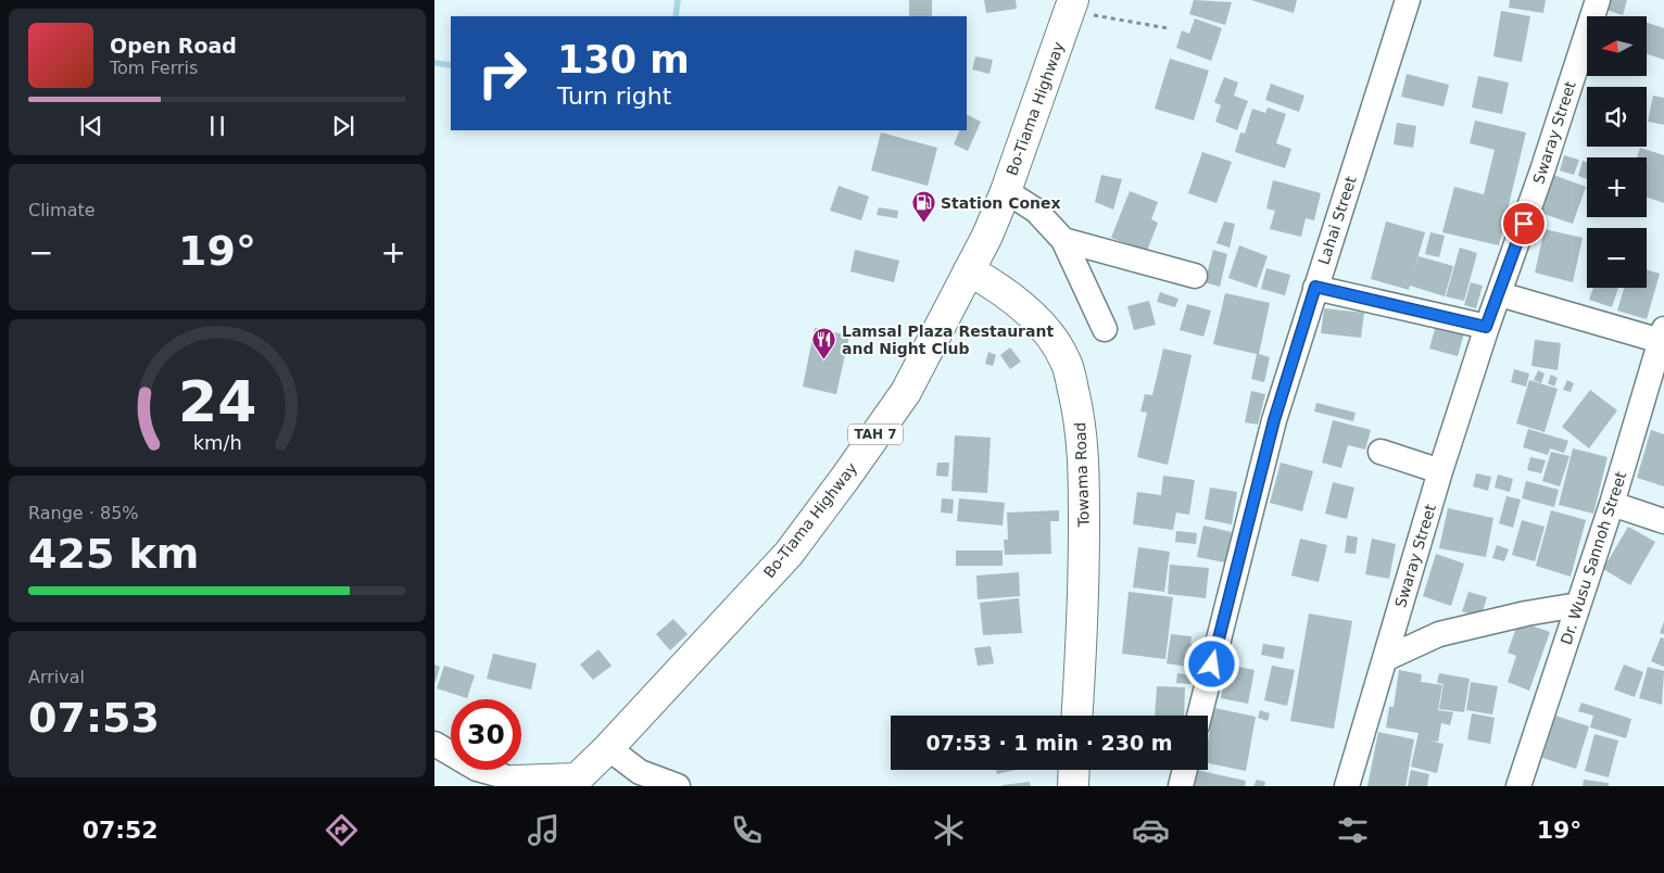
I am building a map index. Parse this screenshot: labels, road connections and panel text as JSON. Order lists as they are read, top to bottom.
{
  "streets": {
    "main road": ["Bo-Tiama Highway", "TAH 7", "Towama Road"],
    "street": ["Swaray Street", "Lahai Street", "Dr. Wusu Sannoh Street"]
  },
  "crossings": [
    ["Bo-Tiama Highway", "Towama Road"]
  ],
  "places": {
    "fuel station": ["Station Conex"],
    "restaurant": ["Lamsal Plaza Restaurant and Night Club"]
  },
  "north": "left",
  "page": {
    "map_buttons": ["+", "−"],
    "turn": ["130 m", "Turn right"],
    "song": ["Open Road", "Tom Ferris"],
    "tile": [
      "Climate",
      ["Range · 85%", "425 km"],
      ["Arrival", "07:53"]
    ],
    "heat": ["−", "19°", "+"],
    "limit": "30",
    "trip": "07:53 · 1 min · 230 m",
    "tabs": ["07:52", "19°"],
    "gauge": ["24", "km/h"]
  }
}
